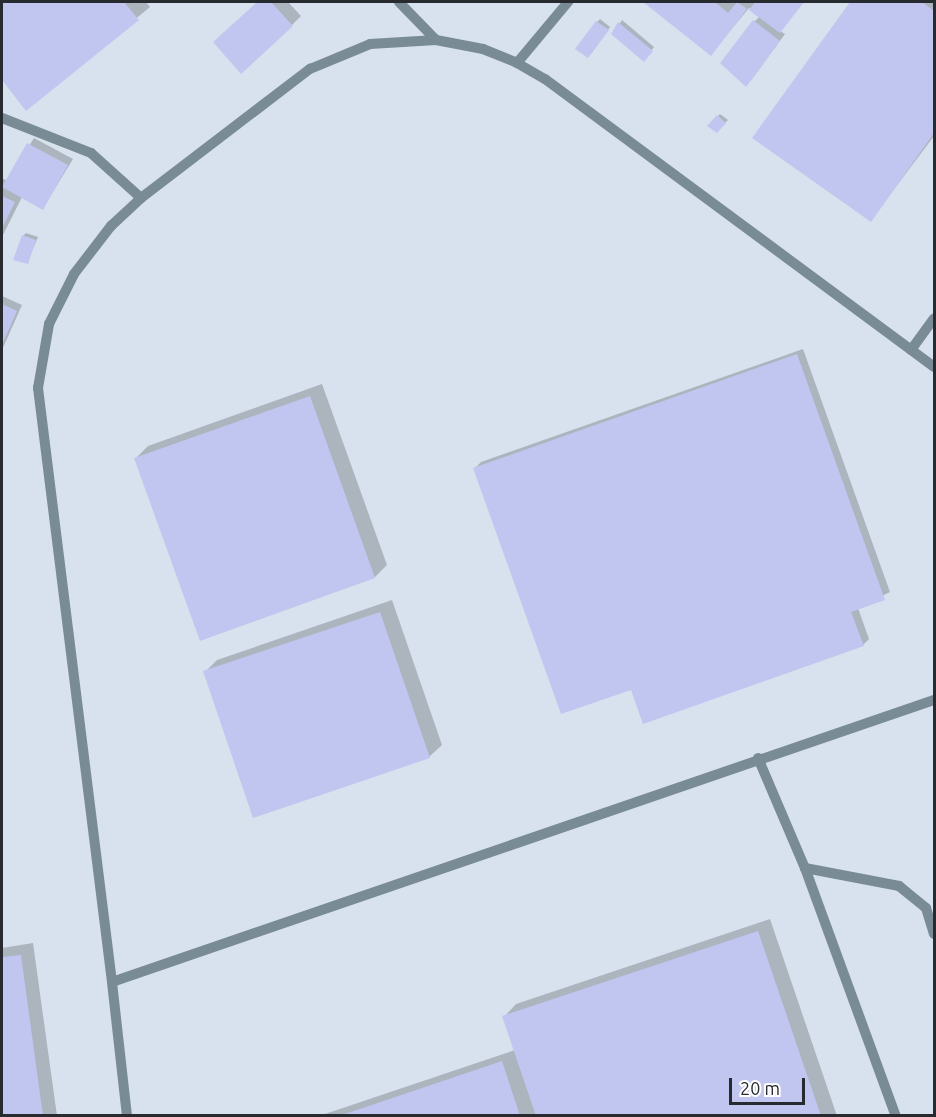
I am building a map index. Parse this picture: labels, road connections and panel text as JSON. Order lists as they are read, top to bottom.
{
  "scale_bar": "20 m"
}
